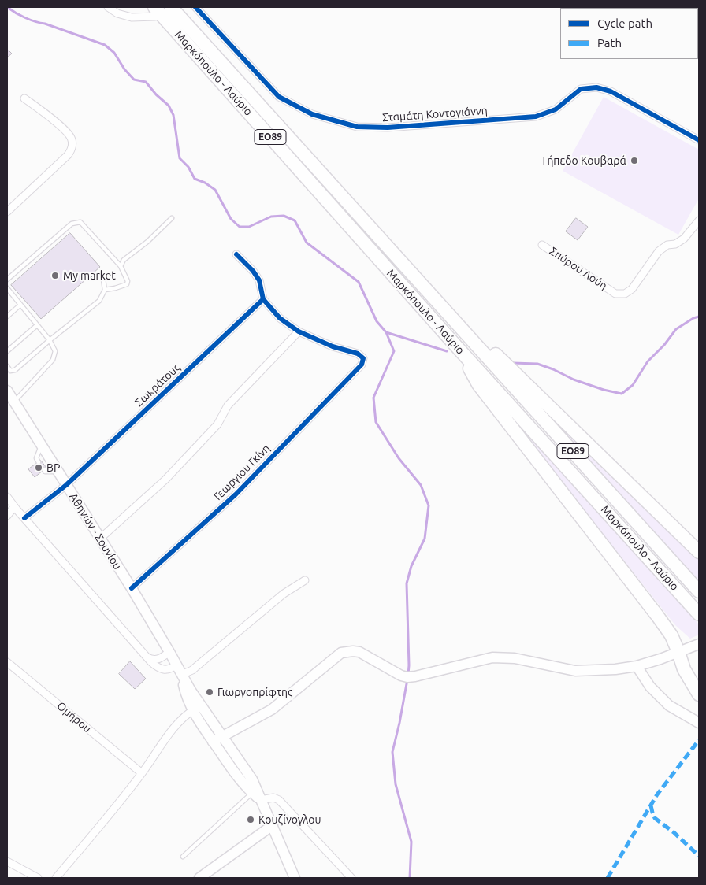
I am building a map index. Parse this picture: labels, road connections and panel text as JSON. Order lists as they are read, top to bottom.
{
  "streets": {
    "highway": ["Μαρκόπουλο - Λαύριο", "ΕΟ89"],
    "main road": ["Αθηνών - Σουνίου"],
    "street": [
      "Σταμάτη Κοντογιάννη",
      "Σπύρου Λούη",
      "Σωκράτους",
      "Γεωργίου Γκίνη",
      "Ομήρου"
    ]
  },
  "crossings": [
    ["Σωκράτους", "Αθηνών - Σουνίου"],
    ["Γεωργίου Γκίνη", "Αθηνών - Σουνίου"]
  ],
  "places": [
    "Γήπεδο Κουβαρά",
    "My market",
    "BP",
    "Γιωργοπρίφτης",
    "Κουζίνογλου"
  ],
  "legend": ["Cycle path", "Path"]
}
